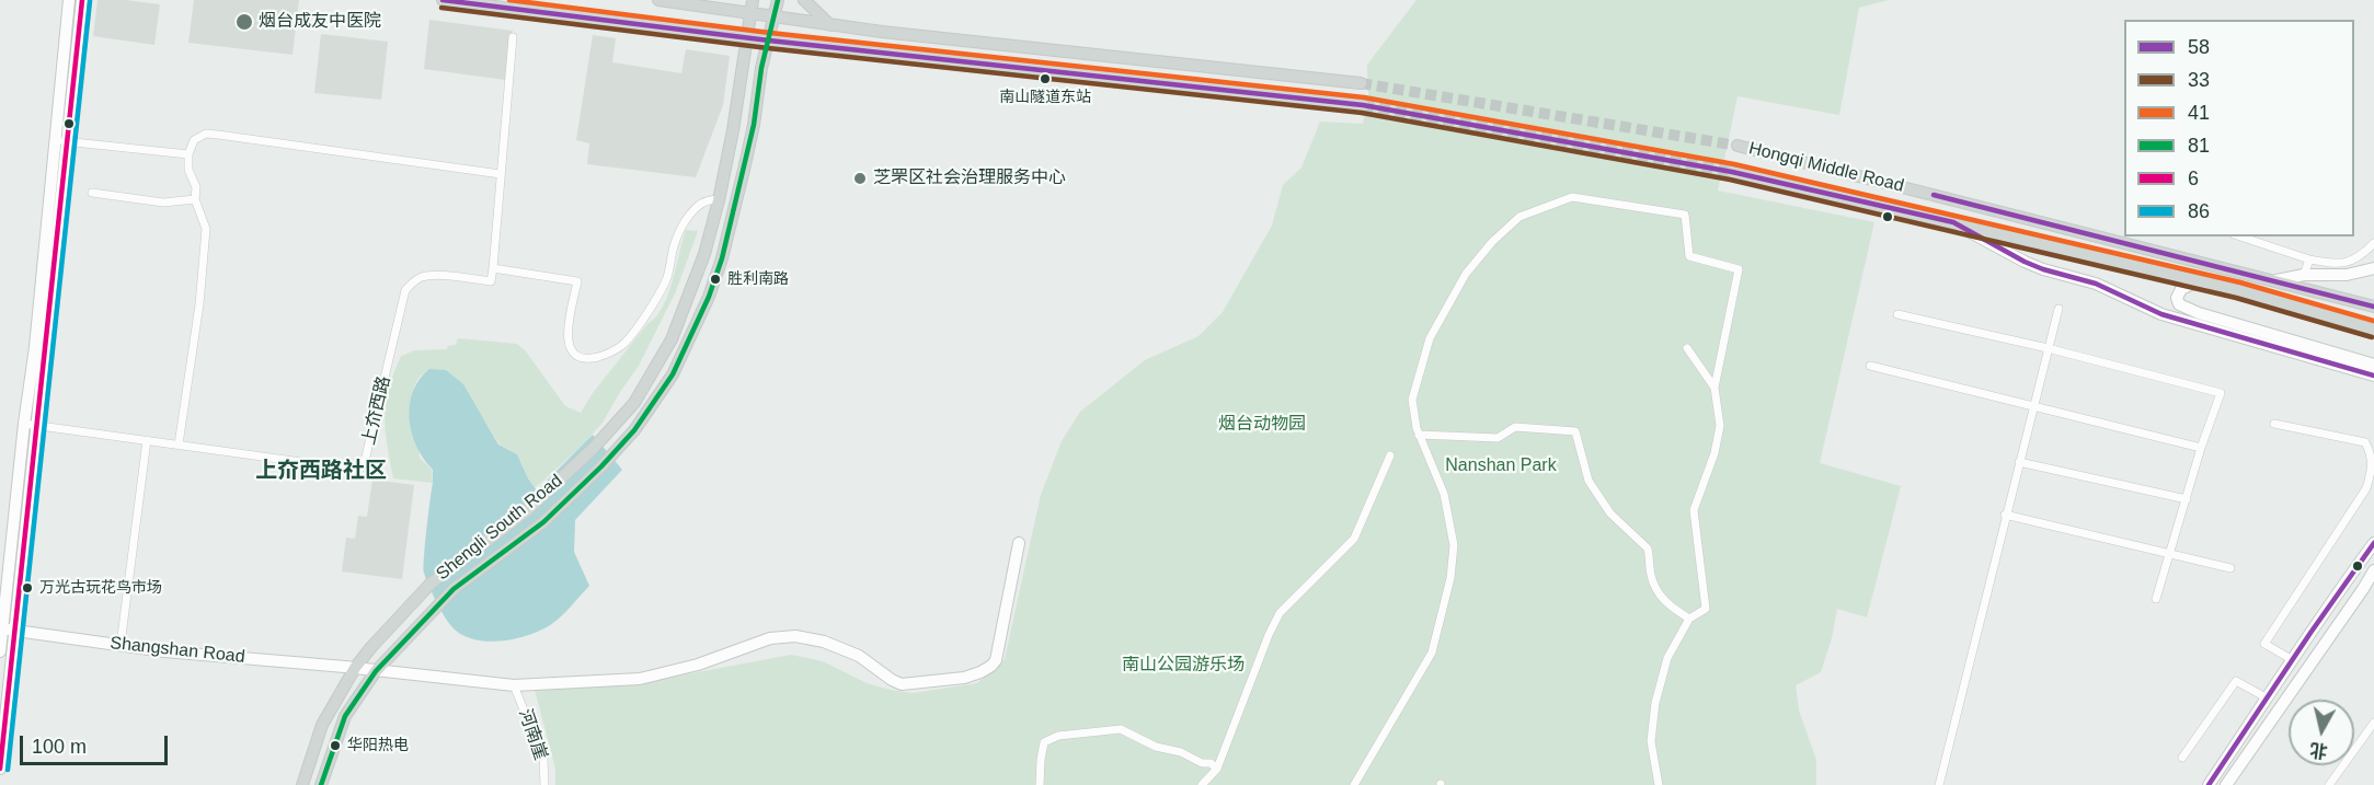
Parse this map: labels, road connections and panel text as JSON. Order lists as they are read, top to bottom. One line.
{"streets":{"main road":["Hongqi Middle Road","Shengli South Road"],"street":["上夼西路","Shangshan Road","河南崖"]},"crossings":[["Shengli South Road","Shangshan Road"],["Shangshan Road","河南崖"]],"districts":["上夼西路社区"],"parks":["烟台动物园","Nanshan Park","南山公园游乐场"],"places":["烟台成友中医院","南山隧道东站","芝罘区社会治理服务中心","胜利南路","万光古玩花鸟市场","华阳热电"],"lines":["transit line 58","transit line 41","transit line 81","transit line 6","transit line 86","transit line 33"],"legend":["58","33","41","81","6","86"],"scale_bar":"100 m","north":"bottom"}
